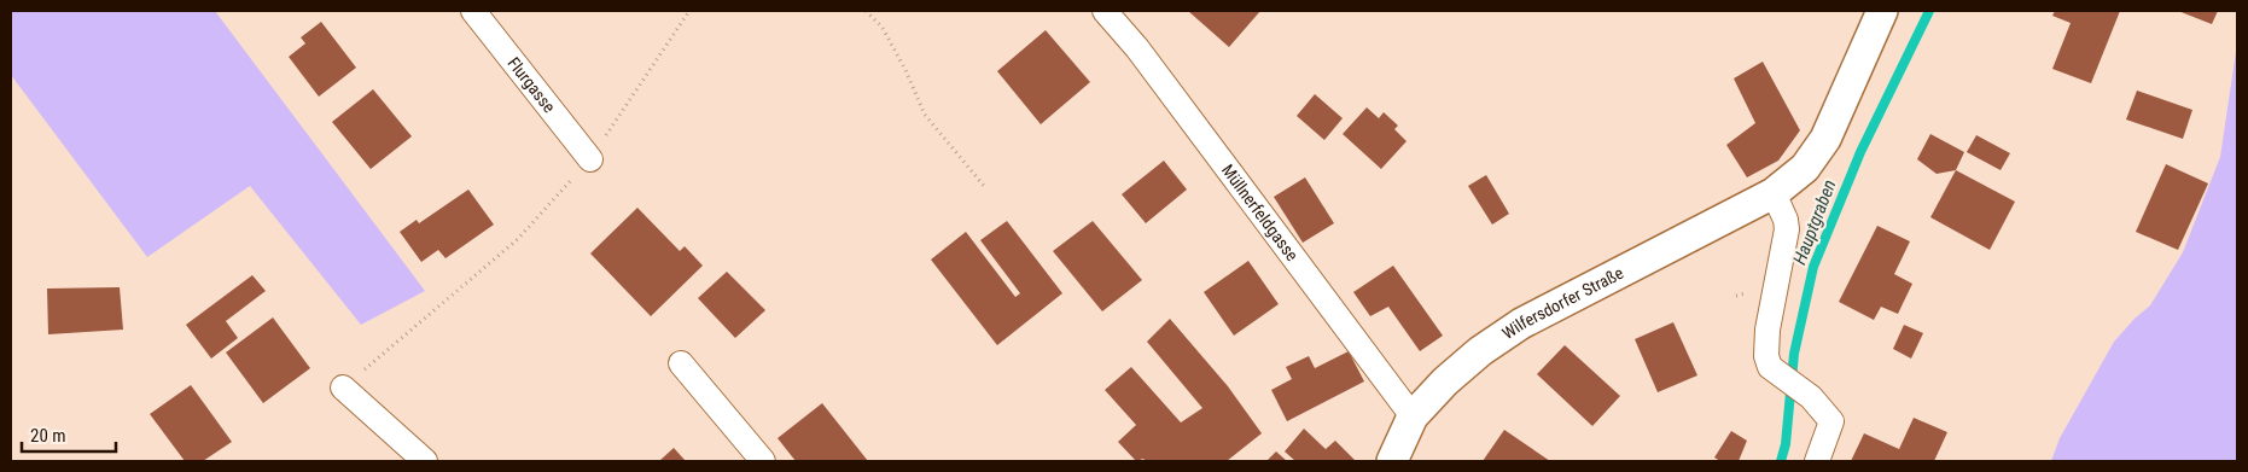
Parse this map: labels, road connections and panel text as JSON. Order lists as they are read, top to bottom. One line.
{"streets":{"street":["Flurgasse","Müllnerfeldgasse","Wilfersdorfer Straße"]},"crossings":[["Müllnerfeldgasse","Wilfersdorfer Straße"]],"water":["Hauptgraben"],"scale_bar":"20 m"}
